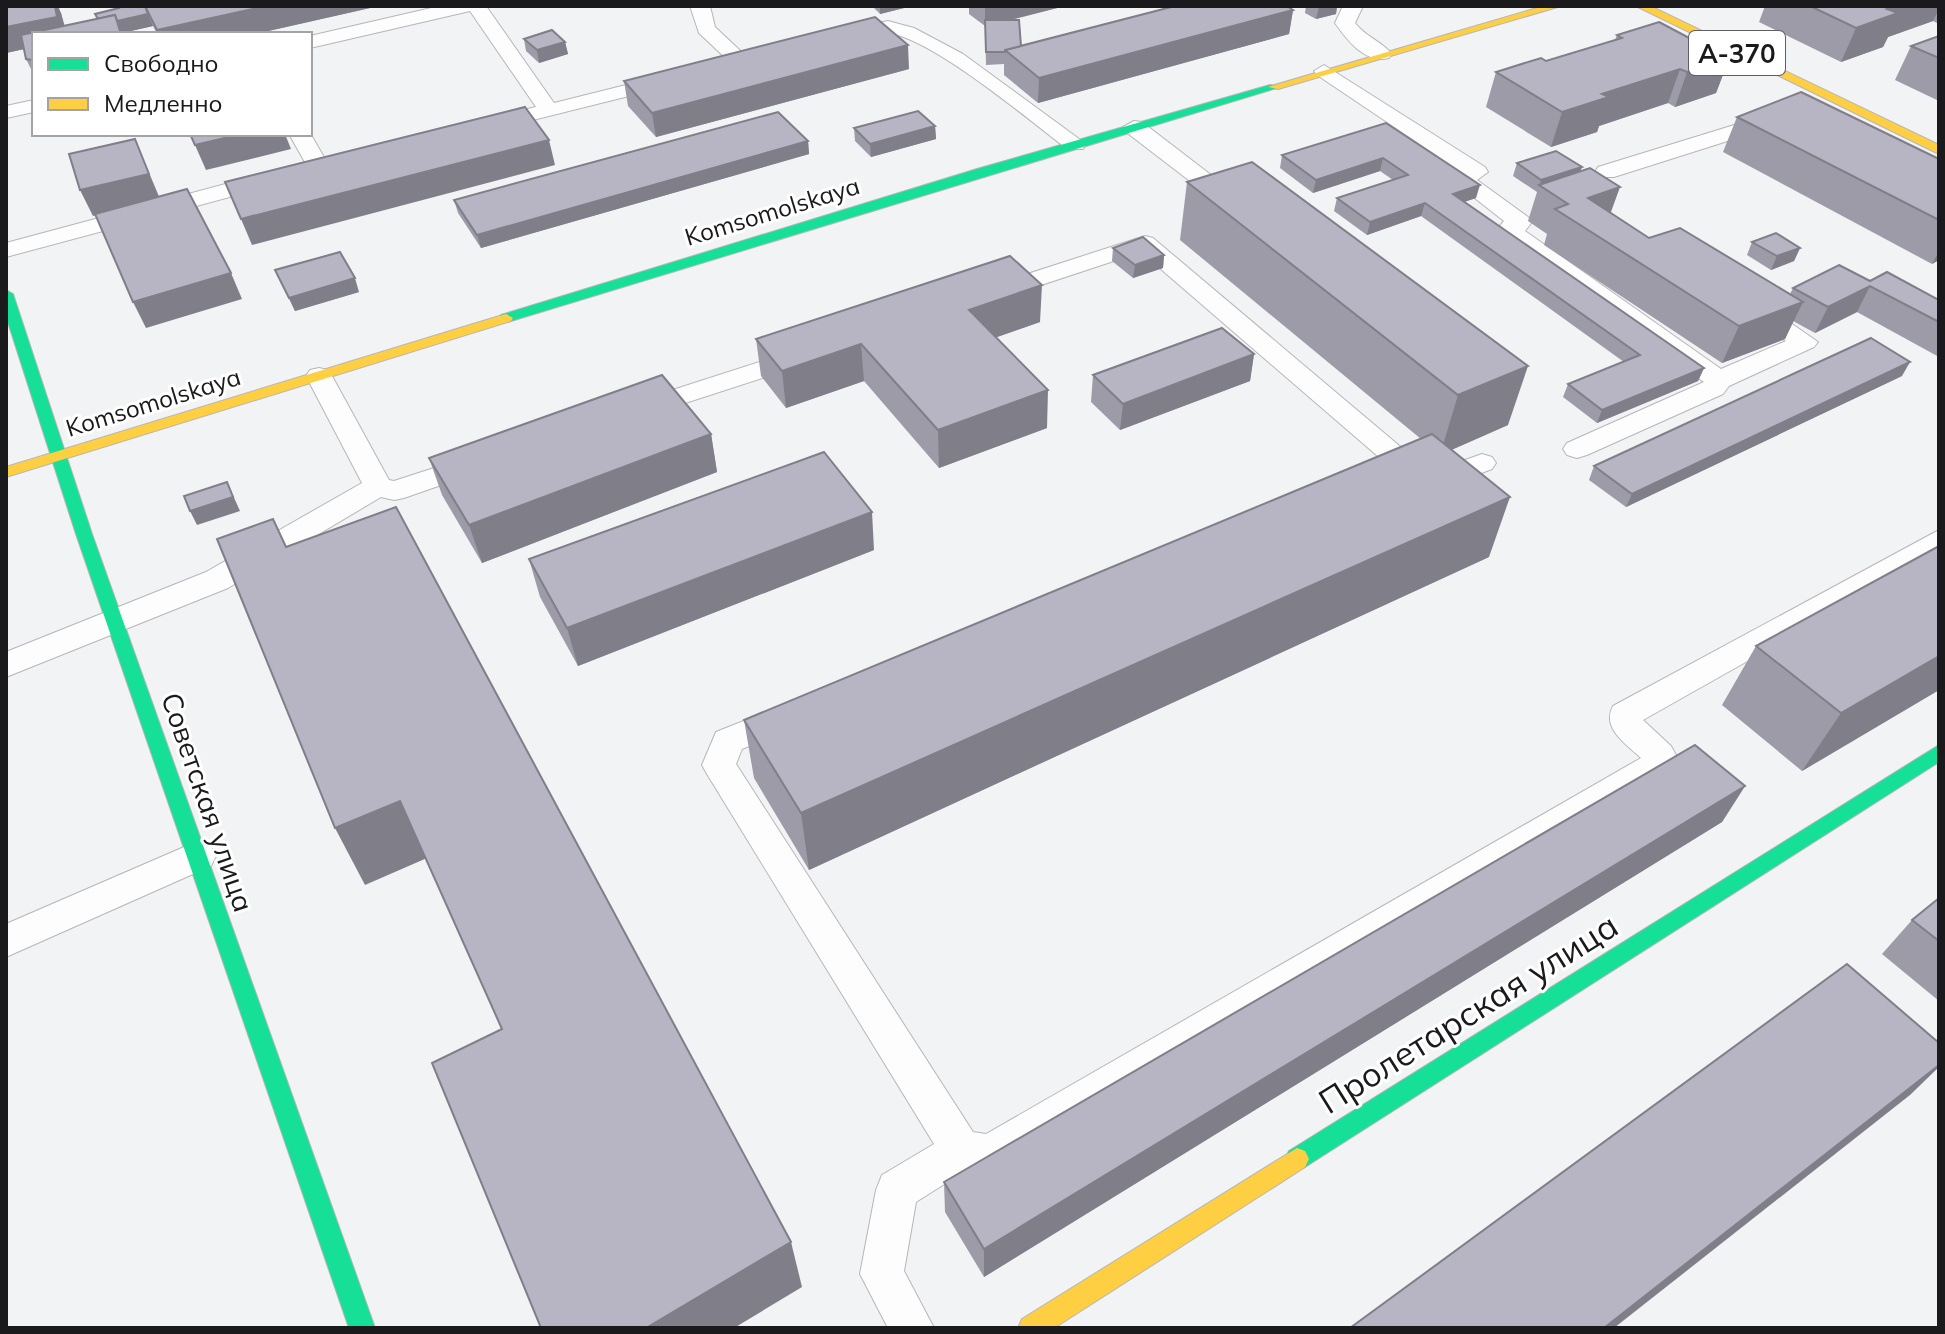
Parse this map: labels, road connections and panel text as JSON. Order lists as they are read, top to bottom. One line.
{"streets":{"main road":["А-370","Komsomolskaya","Советская улица","Пролетарская улица"]},"crossings":[["Komsomolskaya","Советская улица"]],"legend":["Свободно","Медленно"]}
